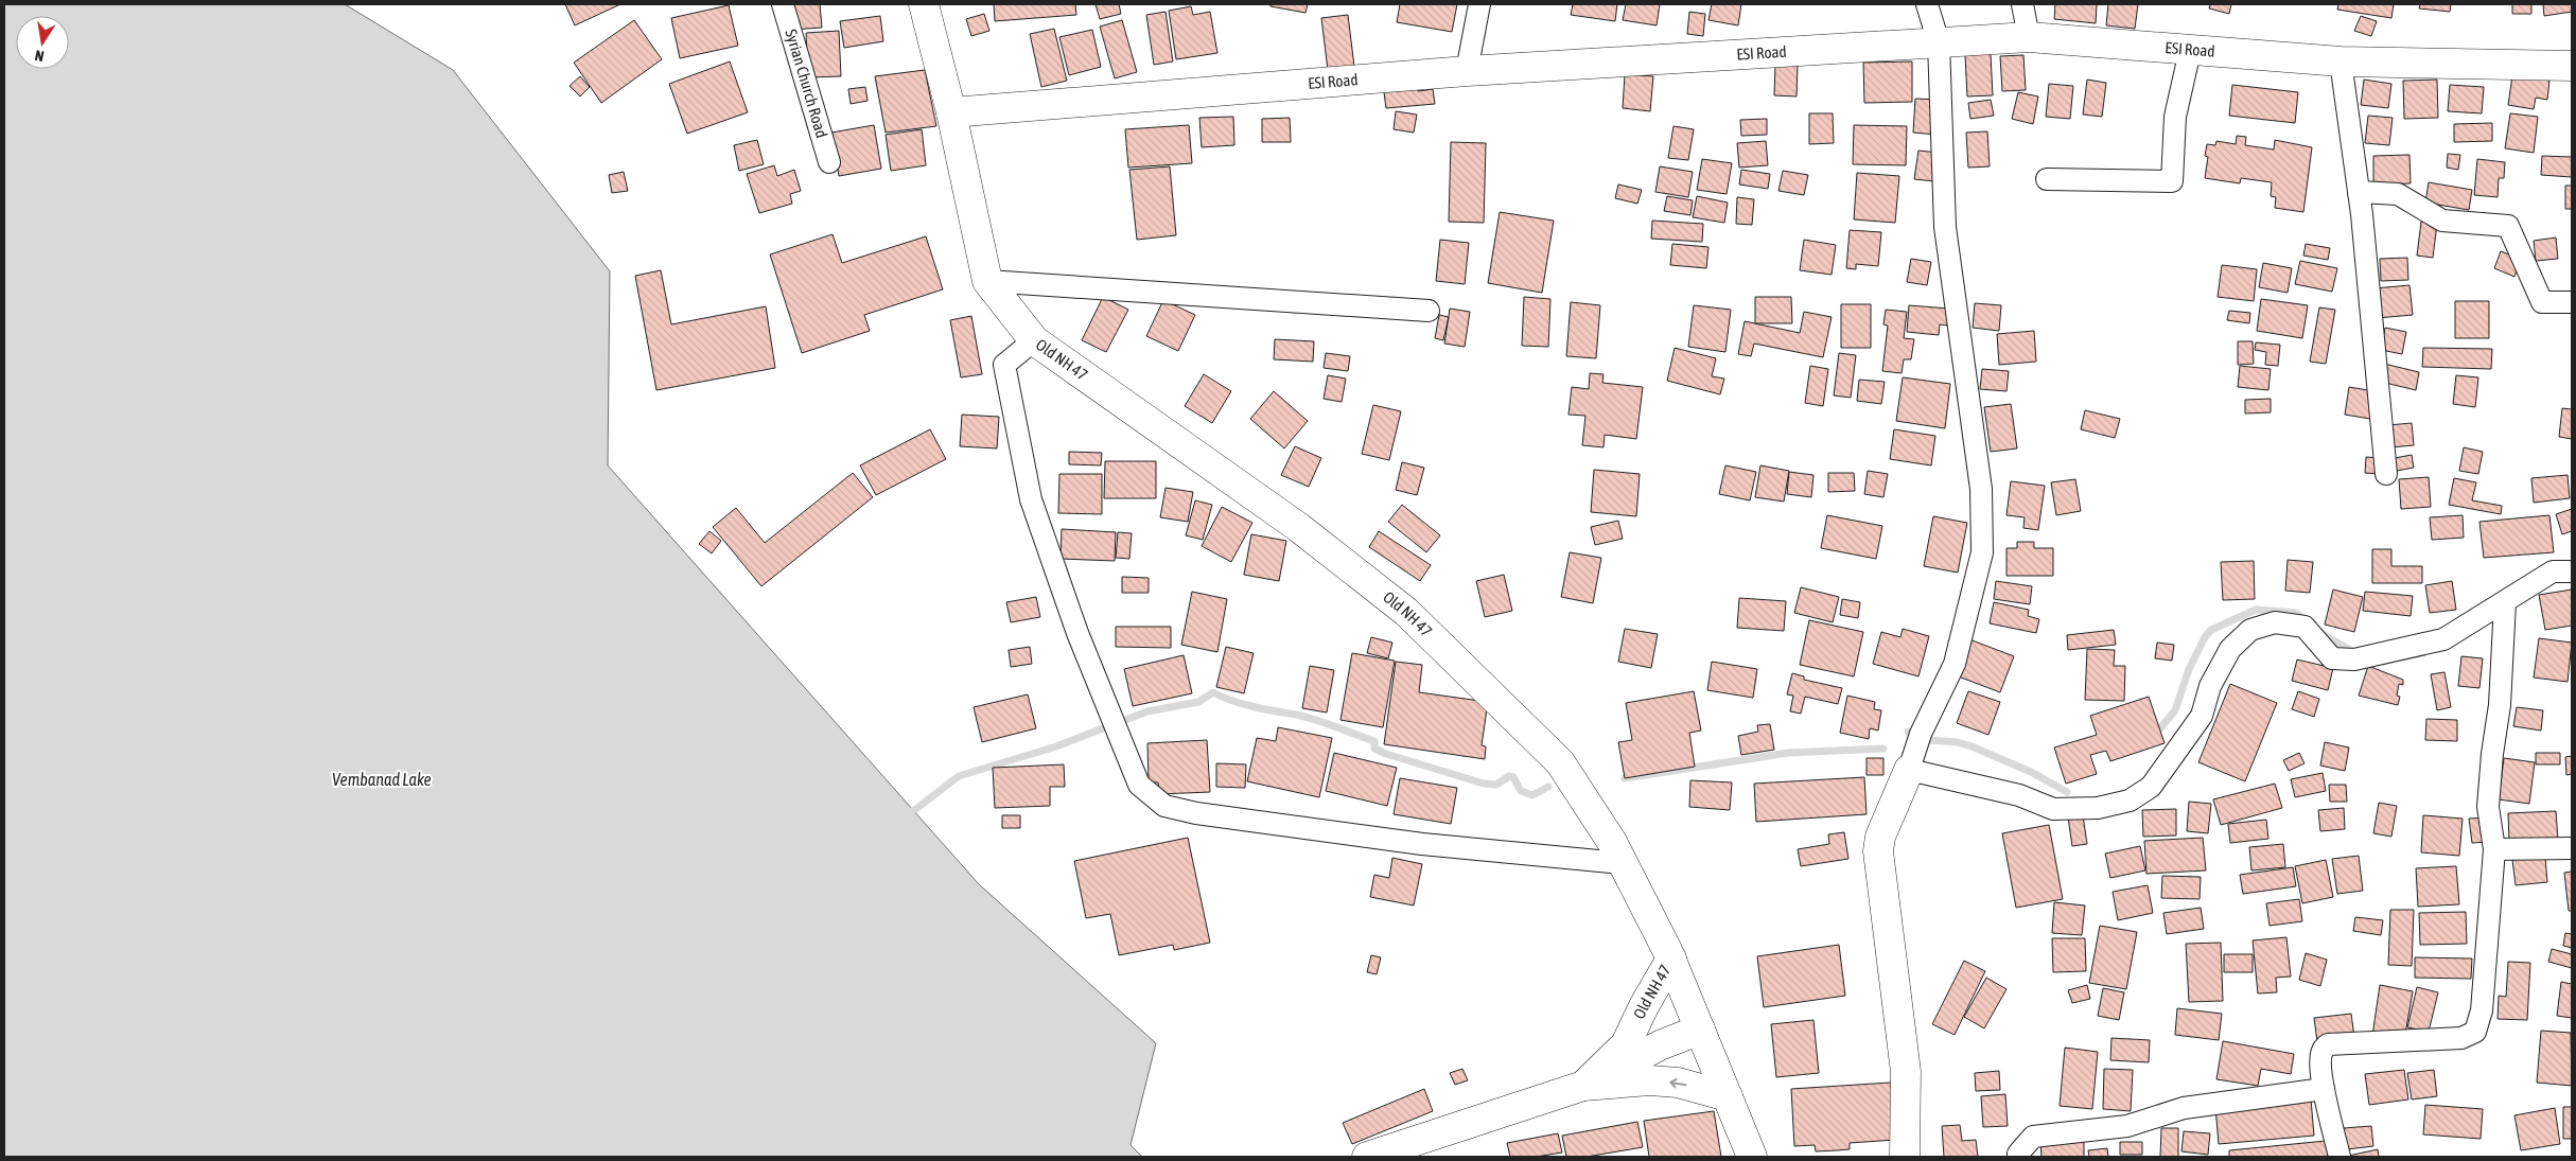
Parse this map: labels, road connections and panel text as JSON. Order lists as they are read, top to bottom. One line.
{"streets":{"main road":["ESI Road","Old NH 47"],"street":["Syrian Church Road"]},"crossings":[["ESI Road","Old NH 47"]],"water":["Vembanad Lake"],"north":"bottom"}
